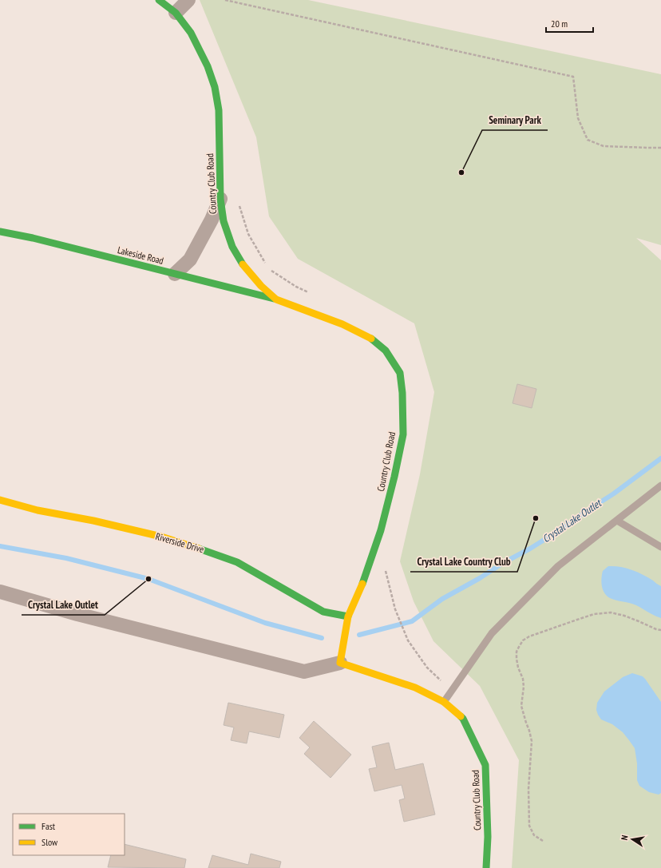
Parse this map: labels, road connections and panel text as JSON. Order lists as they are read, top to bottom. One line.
{"streets":{"street":["Country Club Road","Lakeside Road","Riverside Drive"]},"crossings":[["Country Club Road","Lakeside Road"],["Country Club Road","Riverside Drive"]],"water":["Crystal Lake Outlet"],"places":["Seminary Park","Crystal Lake Country Club","Crystal Lake Outlet"],"legend":["Fast","Slow"],"scale_bar":"20 m","north":"left"}
